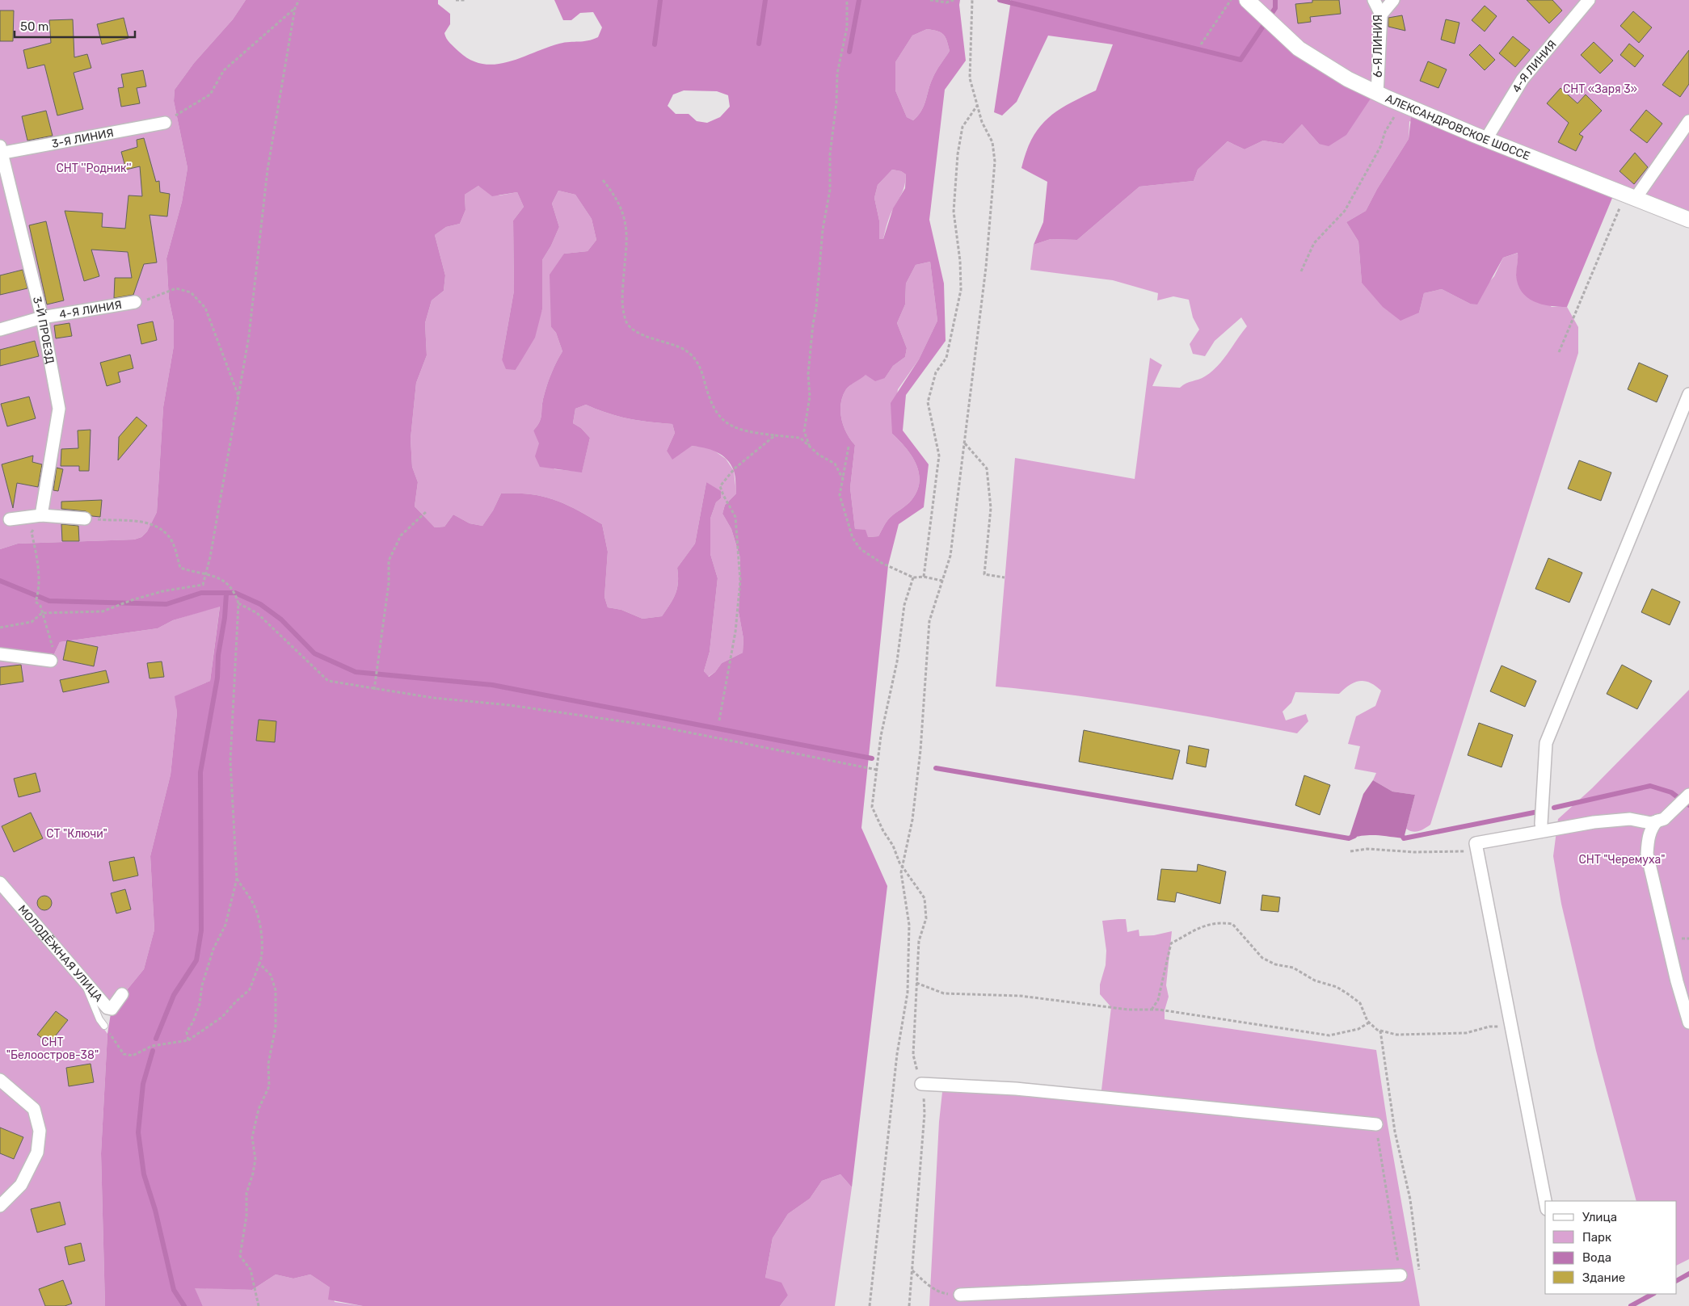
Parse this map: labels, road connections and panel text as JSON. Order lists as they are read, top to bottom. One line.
{"streets":{"street":["6-Я ЛИНИЯ","4-Я ЛИНИЯ","АЛЕКСАНДРОВСКОЕ ШОССЕ","3-Я ЛИНИЯ","3-Й ПРОЕЗД","МОЛОДЁЖНАЯ УЛИЦА"]},"crossings":[["6-Я ЛИНИЯ","АЛЕКСАНДРОВСКОЕ ШОССЕ"],["4-Я ЛИНИЯ","АЛЕКСАНДРОВСКОЕ ШОССЕ"],["4-Я ЛИНИЯ","3-Й ПРОЕЗД"],["3-Я ЛИНИЯ","3-Й ПРОЕЗД"]],"parks":["СНТ «Заря 3»","СНТ ''Родник''","СТ \"Ключи\"","СНТ \"Черемуха\"","СНТ \"Белоостров-38\""],"legend":["Улица","Парк","Вода","Здание"],"scale_bar":"50 m"}
